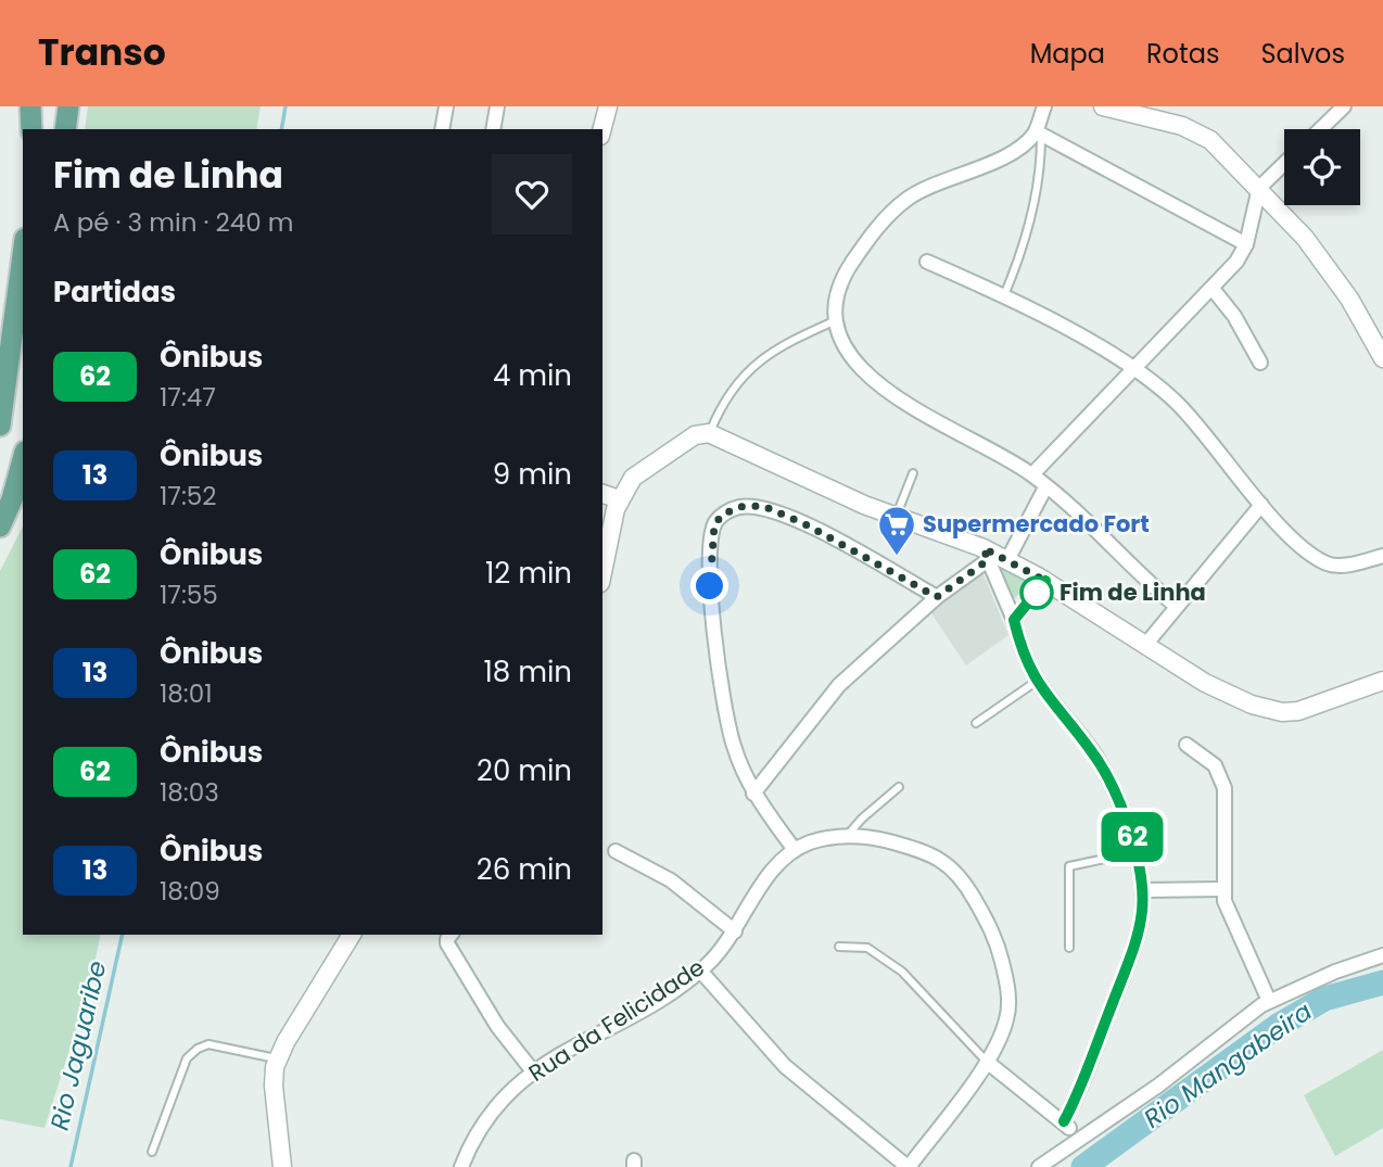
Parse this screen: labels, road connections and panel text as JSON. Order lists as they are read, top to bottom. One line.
{"streets":{"street":["Rua da Felicidade"]},"water":["Rio Jaguaribe","Rio Mangabeira"],"places":{"supermarket":["Supermercado Fort"],"other":["Fim de Linha"]},"lines":["bus line 62"],"page":{"header":"Transo","nav":["Mapa","Rotas","Salvos"],"on_map":"62","heading":[["Fim de Linha","A pé · 3 min · 240 m"],"Partidas"],"list":[{"mark":"62","name":"Ônibus","note":"17:47","value":"4 min"},{"mark":"13","name":"Ônibus","note":"17:52","value":"9 min"},{"mark":"62","name":"Ônibus","note":"17:55","value":"12 min"},{"mark":"13","name":"Ônibus","note":"18:01","value":"18 min"},{"mark":"62","name":"Ônibus","note":"18:03","value":"20 min"},{"mark":"13","name":"Ônibus","note":"18:09","value":"26 min"}]}}
